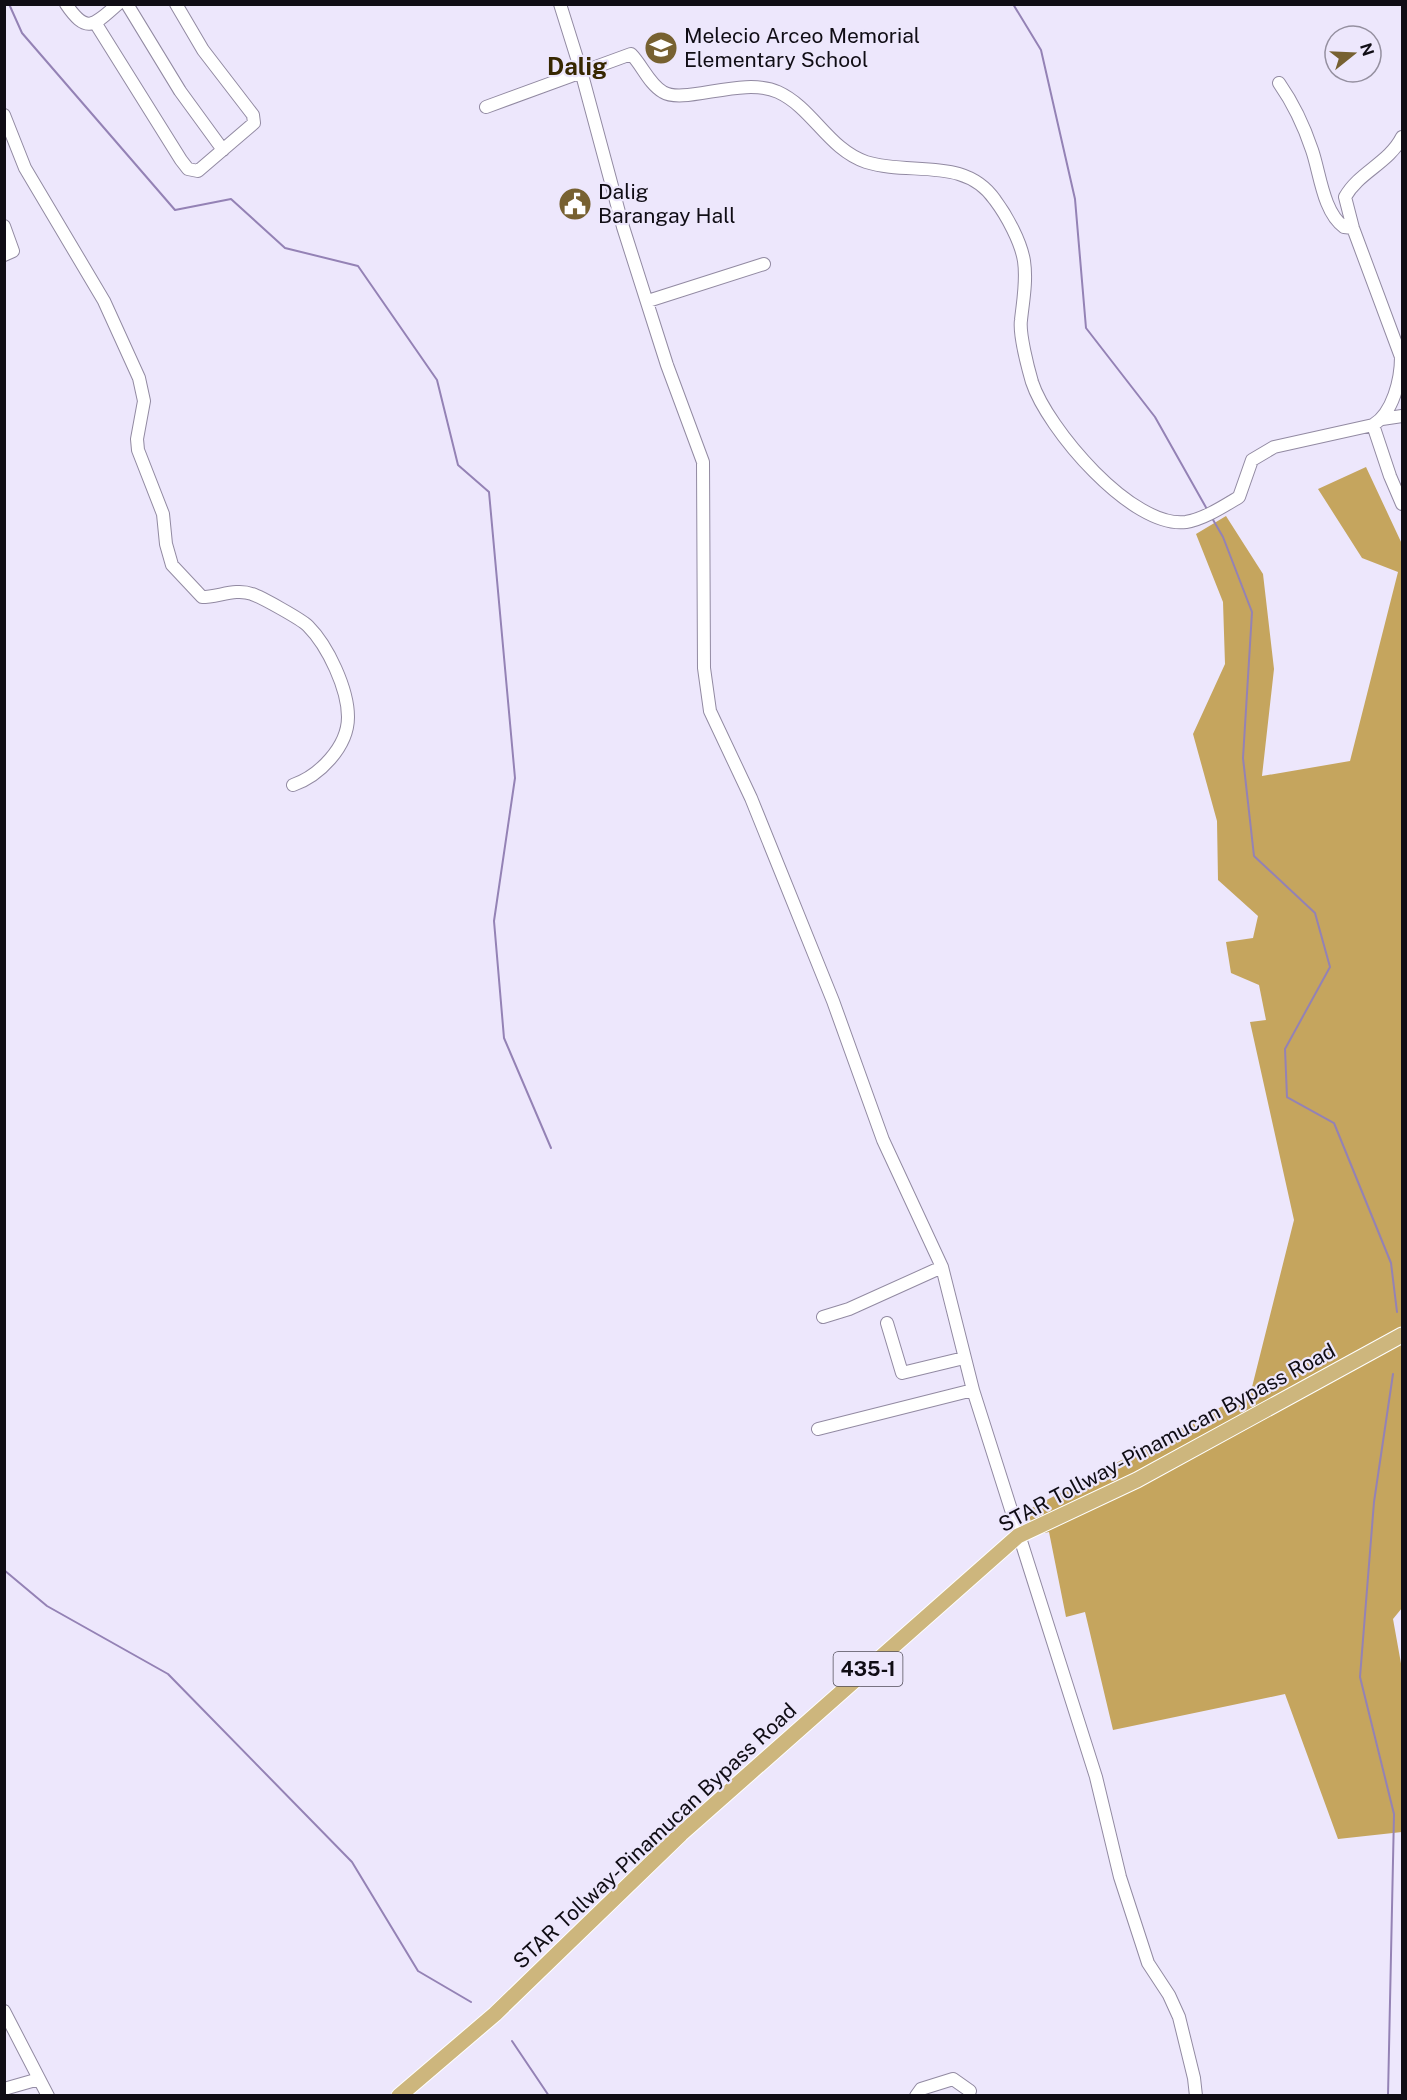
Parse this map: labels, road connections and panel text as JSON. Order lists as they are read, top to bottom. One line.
{"streets":{"main road":["STAR Tollway-Pinamucan Bypass Road","435-1"]},"districts":["Dalig"],"places":{"school or university":["Melecio Arceo Memorial Elementary School"],"public building":["Dalig Barangay Hall"]},"north":"right"}
